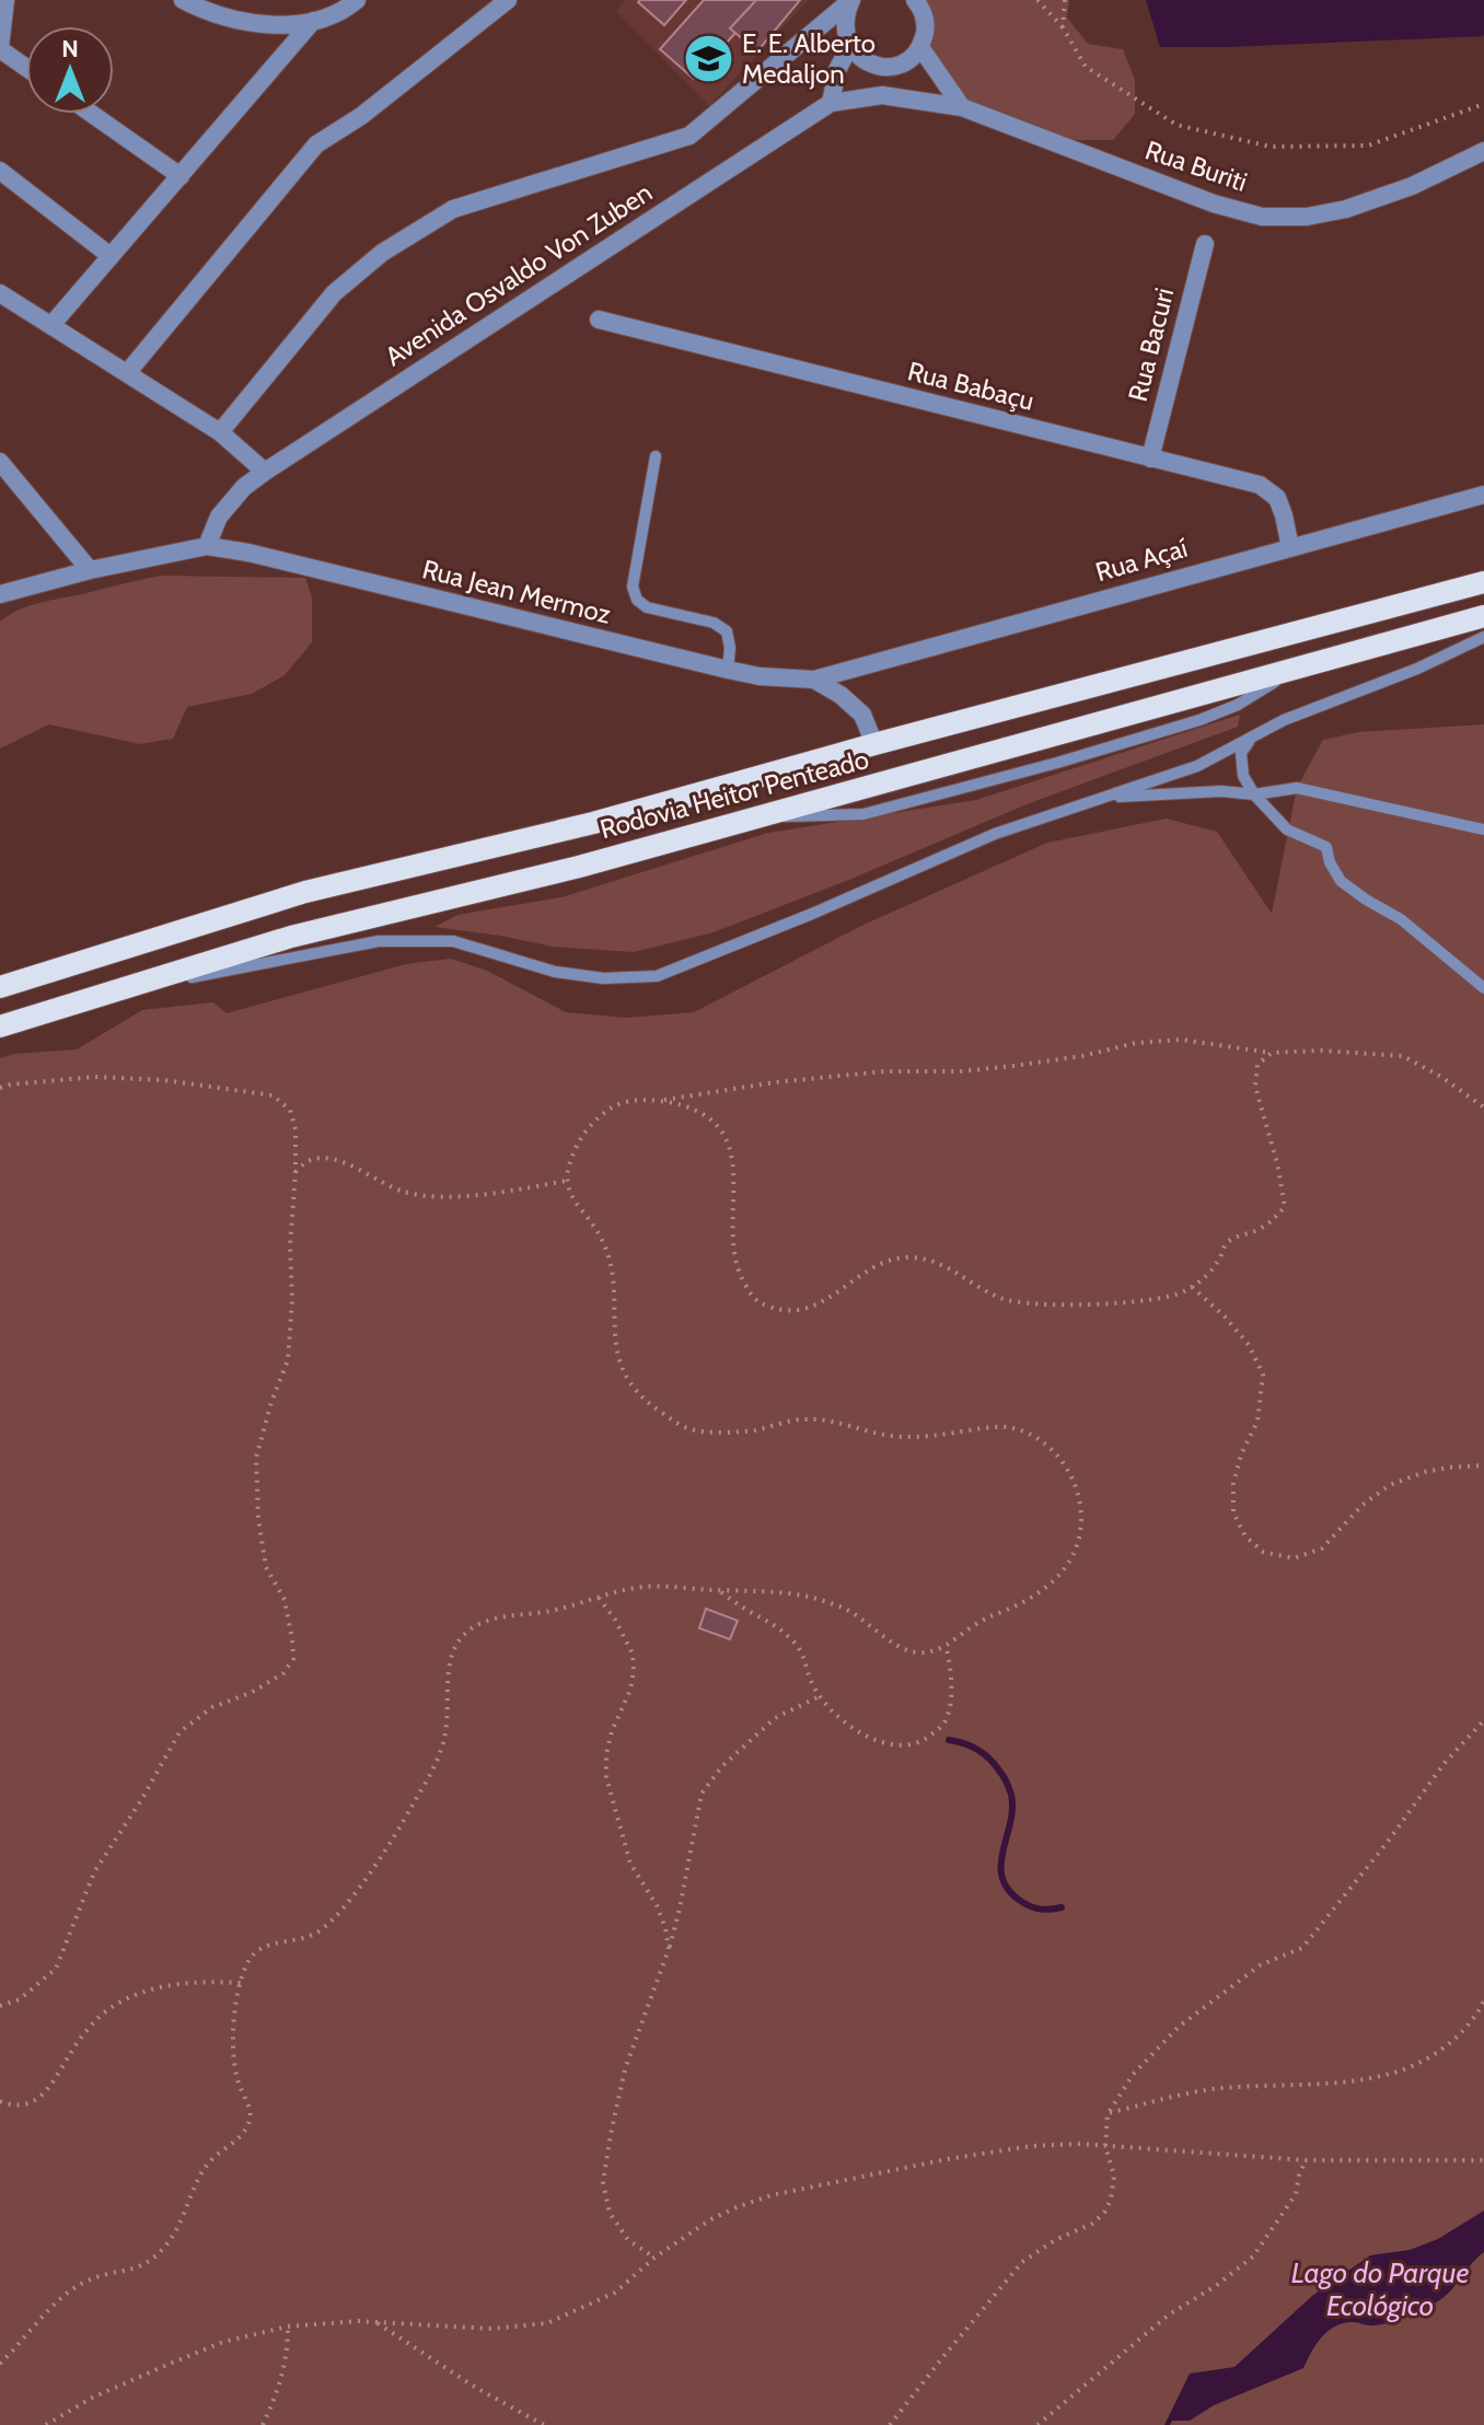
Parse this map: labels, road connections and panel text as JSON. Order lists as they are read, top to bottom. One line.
{"streets":{"main road":["Rodovia Heitor Penteado"],"street":["Rua Buriti","Avenida Osvaldo Von Zuben","Rua Bacuri","Rua Babaçu","Rua Açaí","Rua Jean Mermoz"]},"crossings":[["Rua Buriti","Avenida Osvaldo Von Zuben"],["Avenida Osvaldo Von Zuben","Rua Jean Mermoz"],["Rua Bacuri","Rua Babaçu"],["Rua Babaçu","Rua Açaí"],["Rua Açaí","Rua Jean Mermoz"]],"water":["Lago do Parque Ecológico"],"places":{"school or university":["E. E. Alberto Medaljon"]},"north":"top"}
